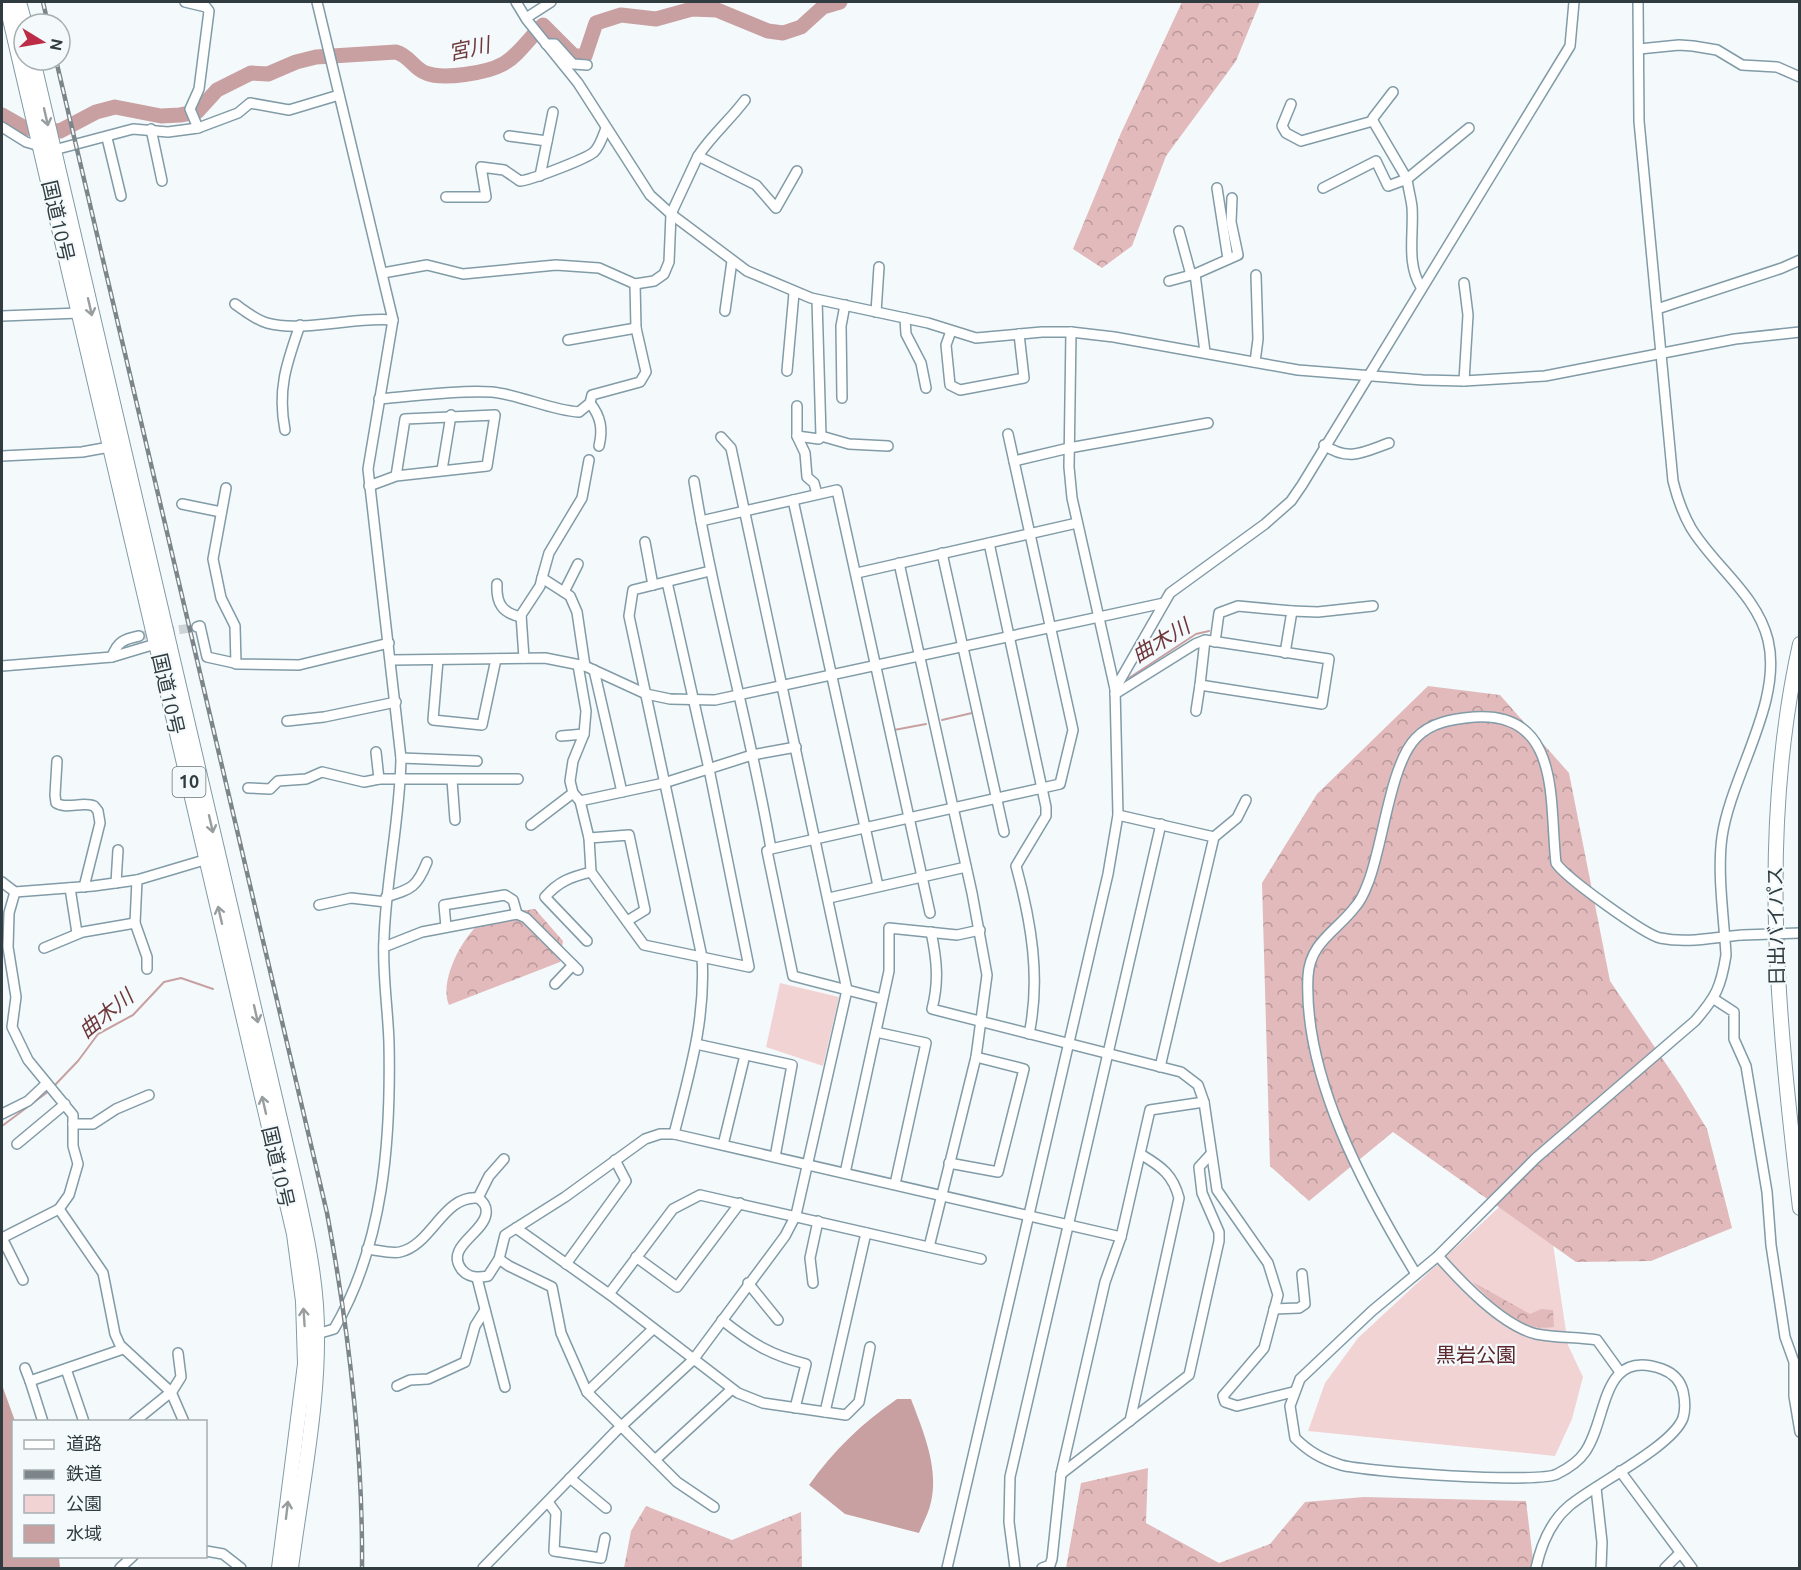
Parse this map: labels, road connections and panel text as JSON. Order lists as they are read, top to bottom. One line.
{"streets":{"highway":["国道10号","10","日出バイパス"]},"water":["宮川","曲木川"],"parks":["黒岩公園"],"legend":["道路","鉄道","公園","水域"],"north":"right"}
